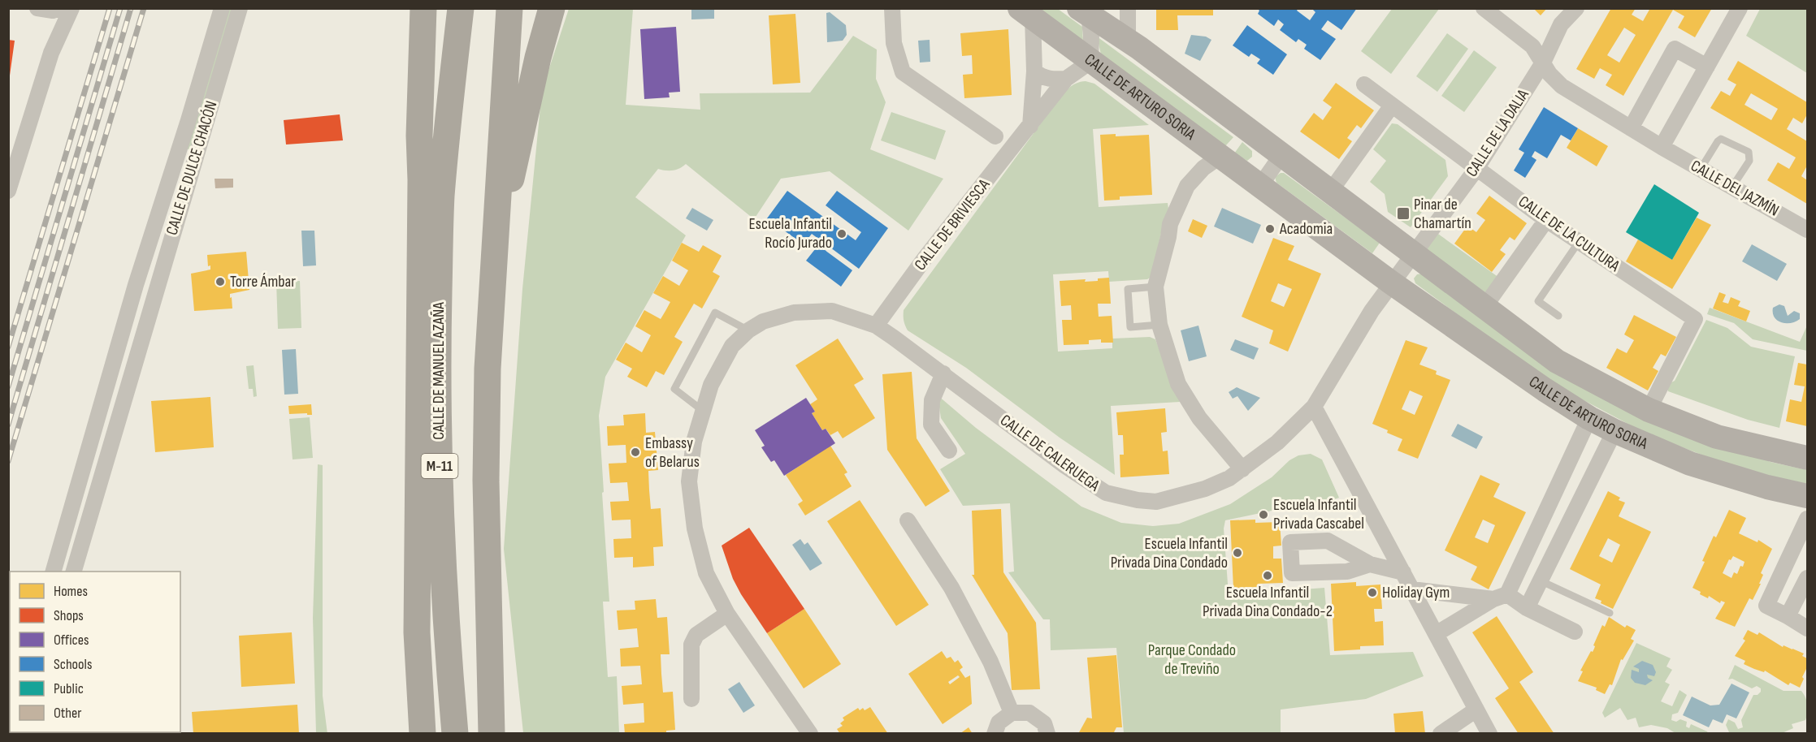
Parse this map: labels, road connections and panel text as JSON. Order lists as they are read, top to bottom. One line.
{"streets":{"highway":["CALLE DE MANUEL AZAÑA","M-11"],"main road":["CALLE DE ARTURO SORIA"],"street":["CALLE DE LA DALIA","CALLE DE DULCE CHACÓN","CALLE DEL JAZMÍN","CALLE DE BRIVIESCA","CALLE DE LA CULTURA","CALLE DE CALERUEGA"]},"crossings":[["CALLE DE ARTURO SORIA","CALLE DE LA DALIA"],["CALLE DE ARTURO SORIA","CALLE DE BRIVIESCA"],["CALLE DE ARTURO SORIA","CALLE DE LA CULTURA"],["CALLE DE ARTURO SORIA","CALLE DE CALERUEGA"],["CALLE DE LA DALIA","CALLE DEL JAZMÍN"],["CALLE DE LA DALIA","CALLE DE LA CULTURA"],["CALLE DE BRIVIESCA","CALLE DE CALERUEGA"]],"parks":["Parque Condado de Treviño"],"places":{"transit":["Pinar de Chamartín"],"other":["Acadomia","Escuela Infantil Rocío Jurado","Torre Ámbar","Embassy of Belarus","Escuela Infantil Privada Cascabel","Escuela Infantil Privada Dina Condado","Escuela Infantil Privada Dina Condado-2","Holiday Gym"]},"legend":["Homes","Shops","Offices","Schools","Public","Other"]}
